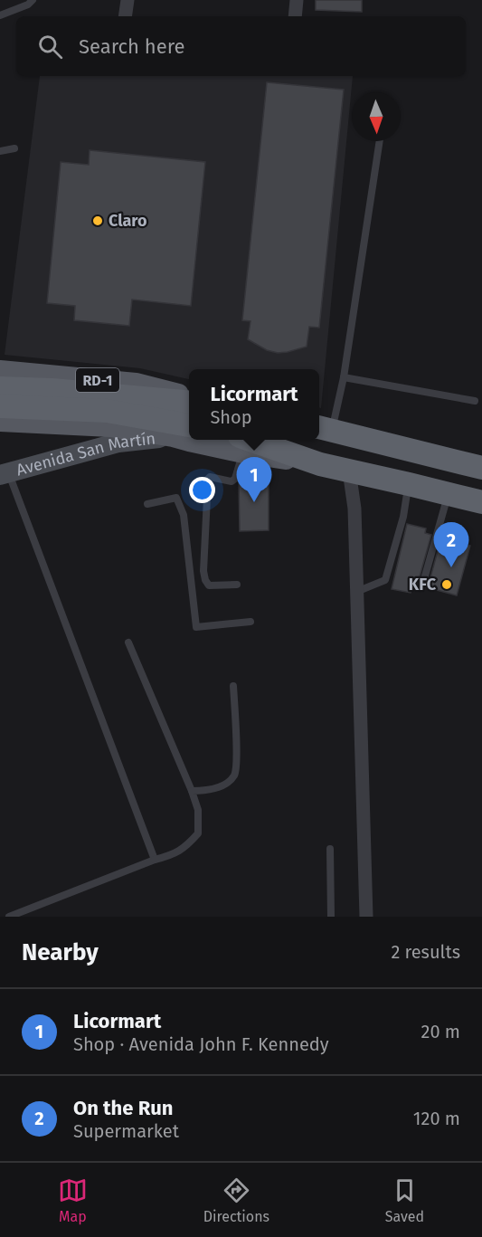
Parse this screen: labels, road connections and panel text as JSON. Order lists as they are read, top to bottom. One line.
{"streets":{"highway":["RD-1"],"main road":["Avenida San Martín"]},"crossings":[["RD-1","Avenida San Martín"]],"places":["Claro","KFC"],"north":"bottom","page":{"search":"Search here","popup":["Licormart","Shop"],"pins":["1","2"],"heading":["Nearby","2 results"],"list":[{"mark":"1","name":"Licormart","note":"Shop · Avenida John F. Kennedy","value":"20 m"},{"mark":"2","name":"On the Run","note":"Supermarket","value":"120 m"}],"nav":["Map","Directions","Saved"]}}
